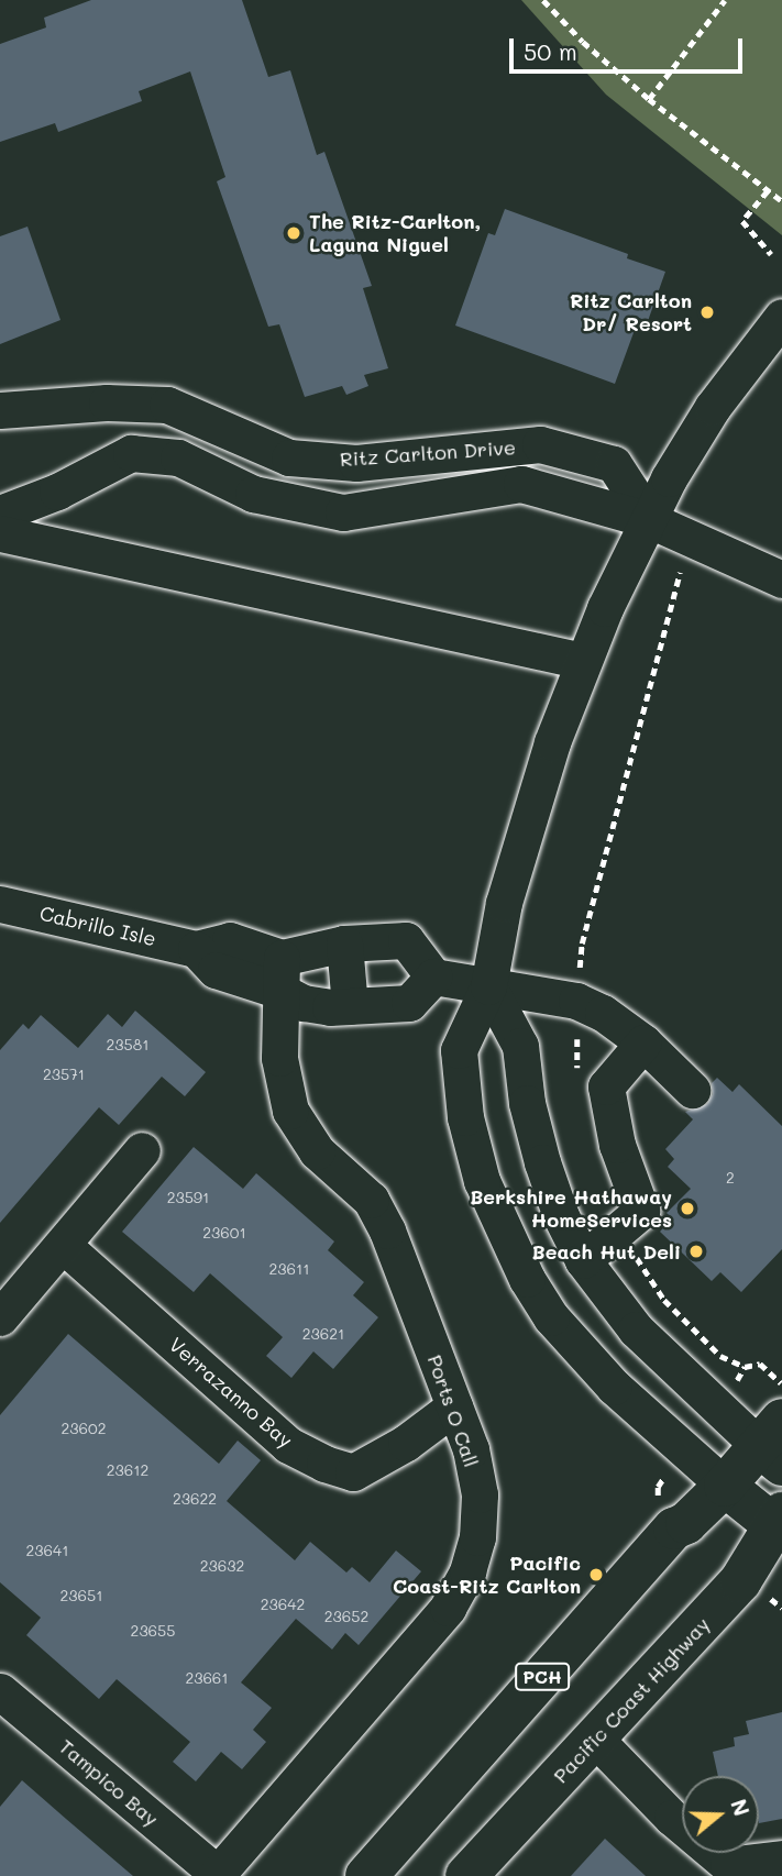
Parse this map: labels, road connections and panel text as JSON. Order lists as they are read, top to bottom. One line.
{"streets":{"main road":["PCH","Pacific Coast Highway"],"street":["Ritz Carlton Drive","Cabrillo Isle","Verrazanno Bay","Ports O Call","Tampico Bay"]},"crossings":[["Cabrillo Isle","Ports O Call"],["Verrazanno Bay","Ports O Call"],["Ports O Call","Tampico Bay"]],"places":["The Ritz-Carlton, Laguna Niguel","Ritz Carlton Dr/ Resort","Berkshire Hathaway HomeServices","Beach Hut Deli","Pacific Coast-Ritz Carlton"],"house_numbers":["23581","23571","2","23591","23601","23611","23621","23602","23612","23622","23641","23632","23651","23642","23652","23655","23661"],"scale_bar":"50 m","north":"right"}
